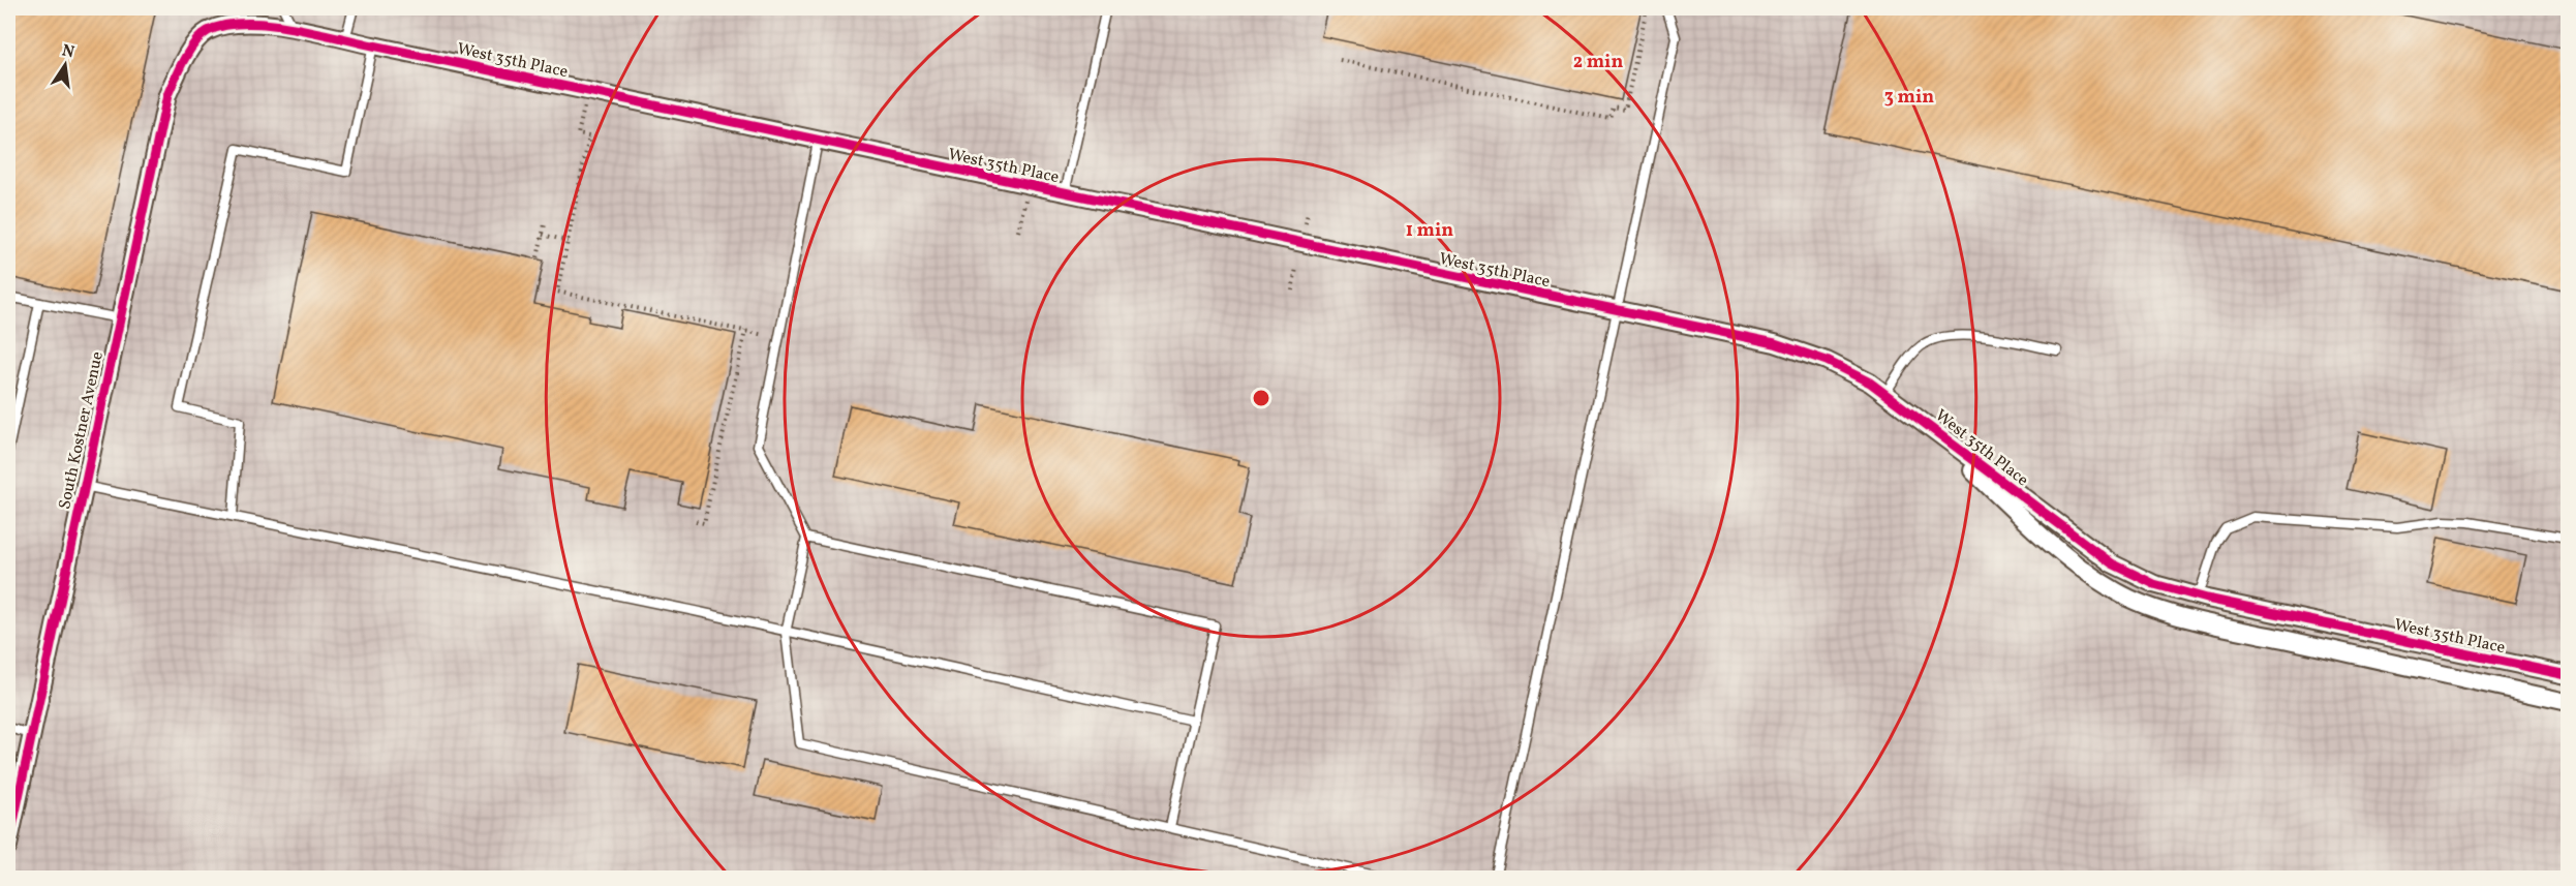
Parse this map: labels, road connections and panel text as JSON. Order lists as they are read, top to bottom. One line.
{"streets":{"street":["West 35th Place","South Kostner Avenue"]},"crossings":[["West 35th Place","South Kostner Avenue"]],"north":"top","rings":["2 min","3 min","1 min"]}
